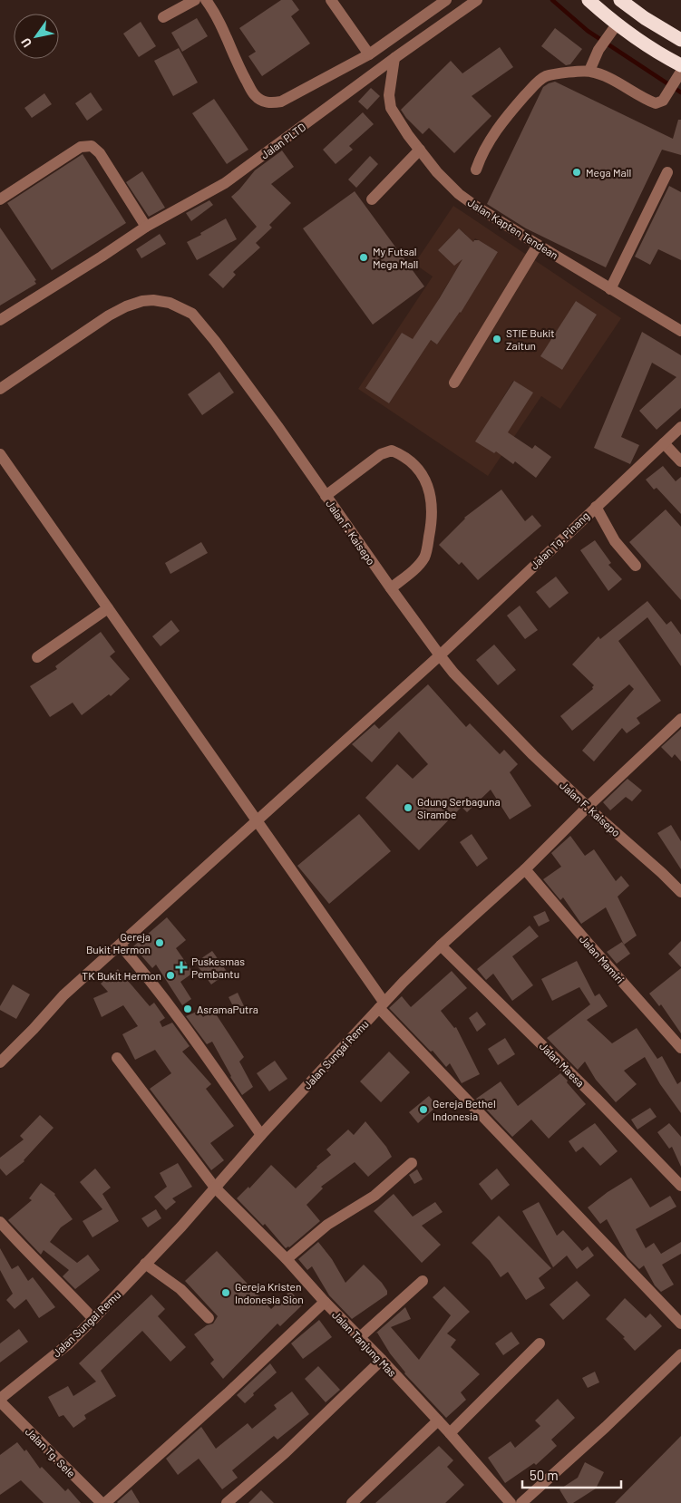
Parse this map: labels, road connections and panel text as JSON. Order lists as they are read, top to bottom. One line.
{"streets":{"street":["Jalan PLTD","Jalan Kapten Tendean","Jalan F. Kaisepo","Jalan Tg. Pinang","Jalan Mamiri","Jalan Sungai Remu","Jalan Maesa","Jalan Tanjung Mas","Jalan Tg. Sele"]},"crossings":[["Jalan PLTD","Jalan Kapten Tendean"],["Jalan F. Kaisepo","Jalan Tg. Pinang"],["Jalan F. Kaisepo","Jalan Sungai Remu"],["Jalan Mamiri","Jalan Sungai Remu"],["Jalan Sungai Remu","Jalan Maesa"],["Jalan Sungai Remu","Jalan Tanjung Mas"],["Jalan Sungai Remu","Jalan Tg. Sele"]],"places":{"other":["Mega Mall","My Futsal Mega Mall","STIE Bukit Zaitun","Gdung Serbaguna Sirambe","Gereja Bukit Hermon","TK Bukit Hermon","AsramaPutra","Gereja Bethel Indonesia","Gereja Kristen Indonesia Sion"],"health":["Puskesmas Pembantu"]},"scale_bar":"50 m","north":"bottom left"}
